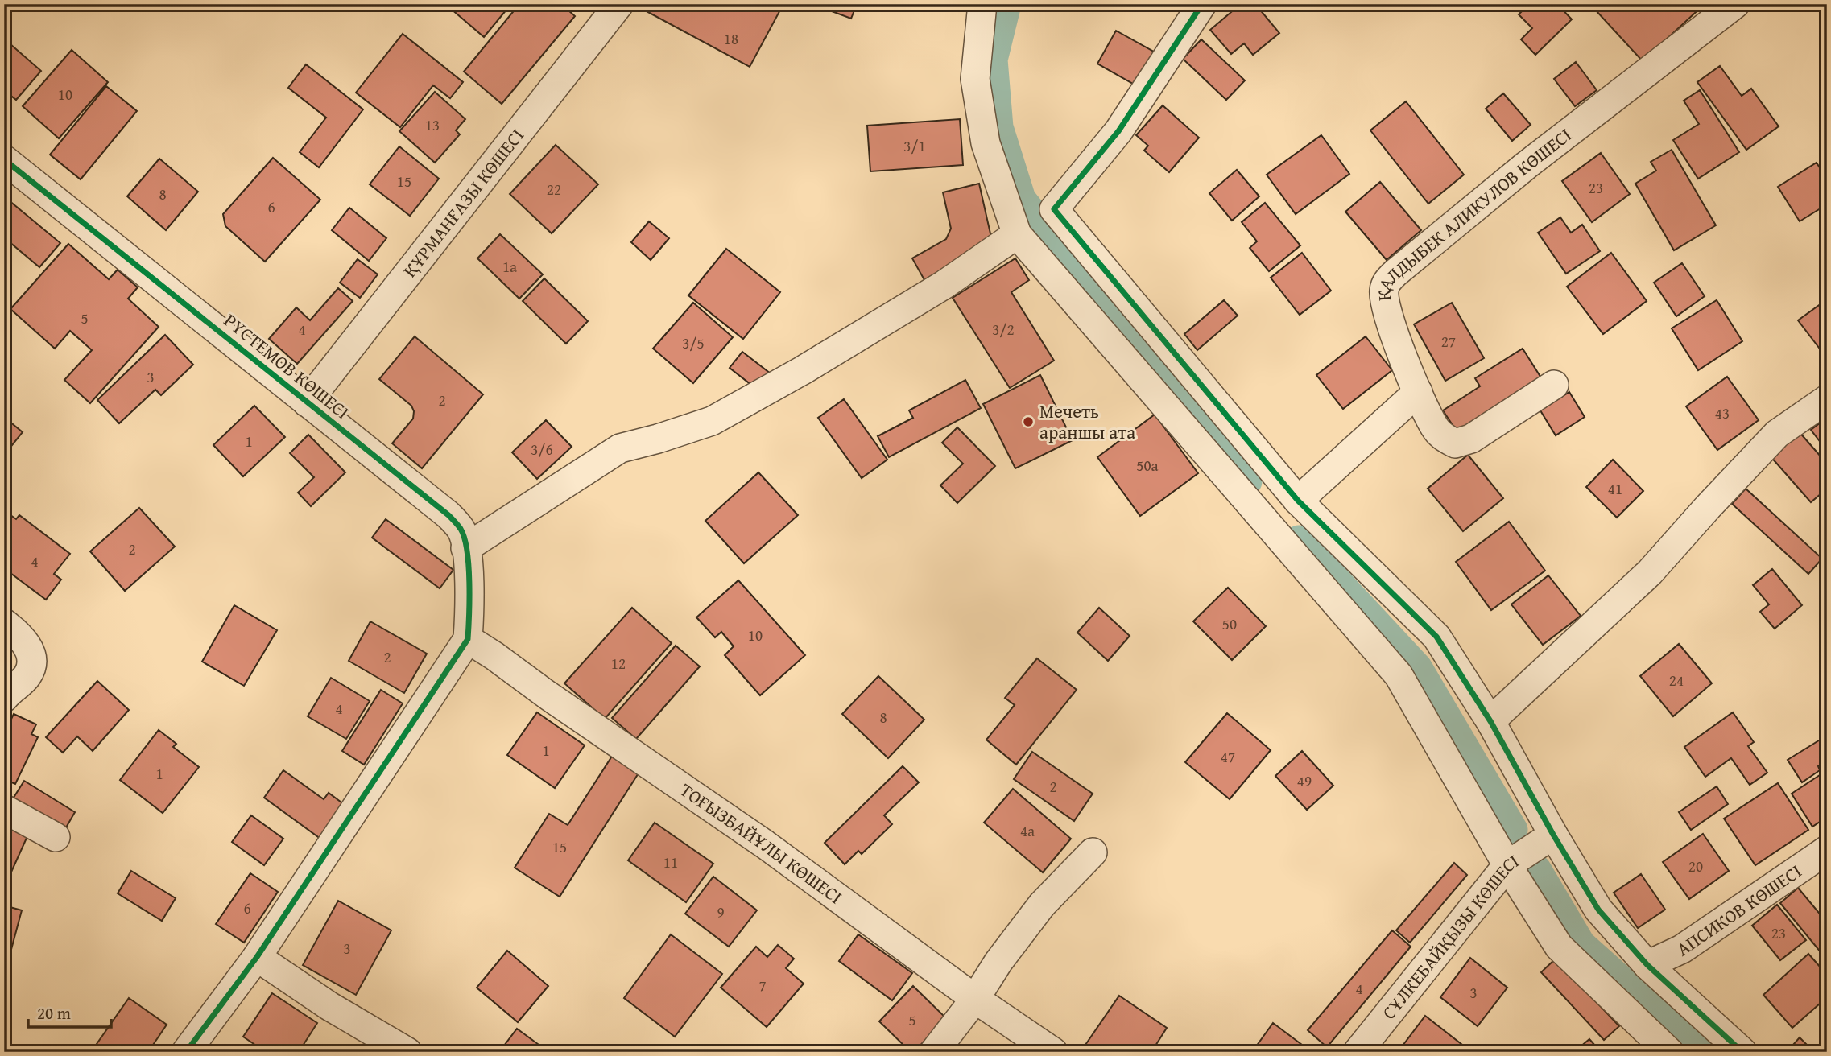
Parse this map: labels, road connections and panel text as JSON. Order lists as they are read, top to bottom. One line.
{"streets":{"street":["ҚҰРМАНҒАЗЫ КӨШЕСІ","ҚАЛДЫБЕК АЛИКУЛОВ КӨШЕСІ","РҮСТЕМОВ КӨШЕСІ","ТОҒЫЗБАЙҰЛЫ КӨШЕСІ","АПСИКОВ КӨШЕСІ","СҰЛКЕБАЙҚЫЗЫ КӨШЕСІ"]},"crossings":[["ҚҰРМАНҒАЗЫ КӨШЕСІ","РҮСТЕМОВ КӨШЕСІ"],["РҮСТЕМОВ КӨШЕСІ","ТОҒЫЗБАЙҰЛЫ КӨШЕСІ"]],"places":["Мечеть араншы ата"],"house_numbers":["18","10","13","3/1","15","23","22","8","6","1а","5","4","3/2","27","3/5","3","2","43","1","3/6","50а","41","2","4","50","10","2","12","24","4","8","1","47","1","49","2","4а","15","11","20","6","9","23","3","7","4","3","5"],"scale_bar":"20 m"}
